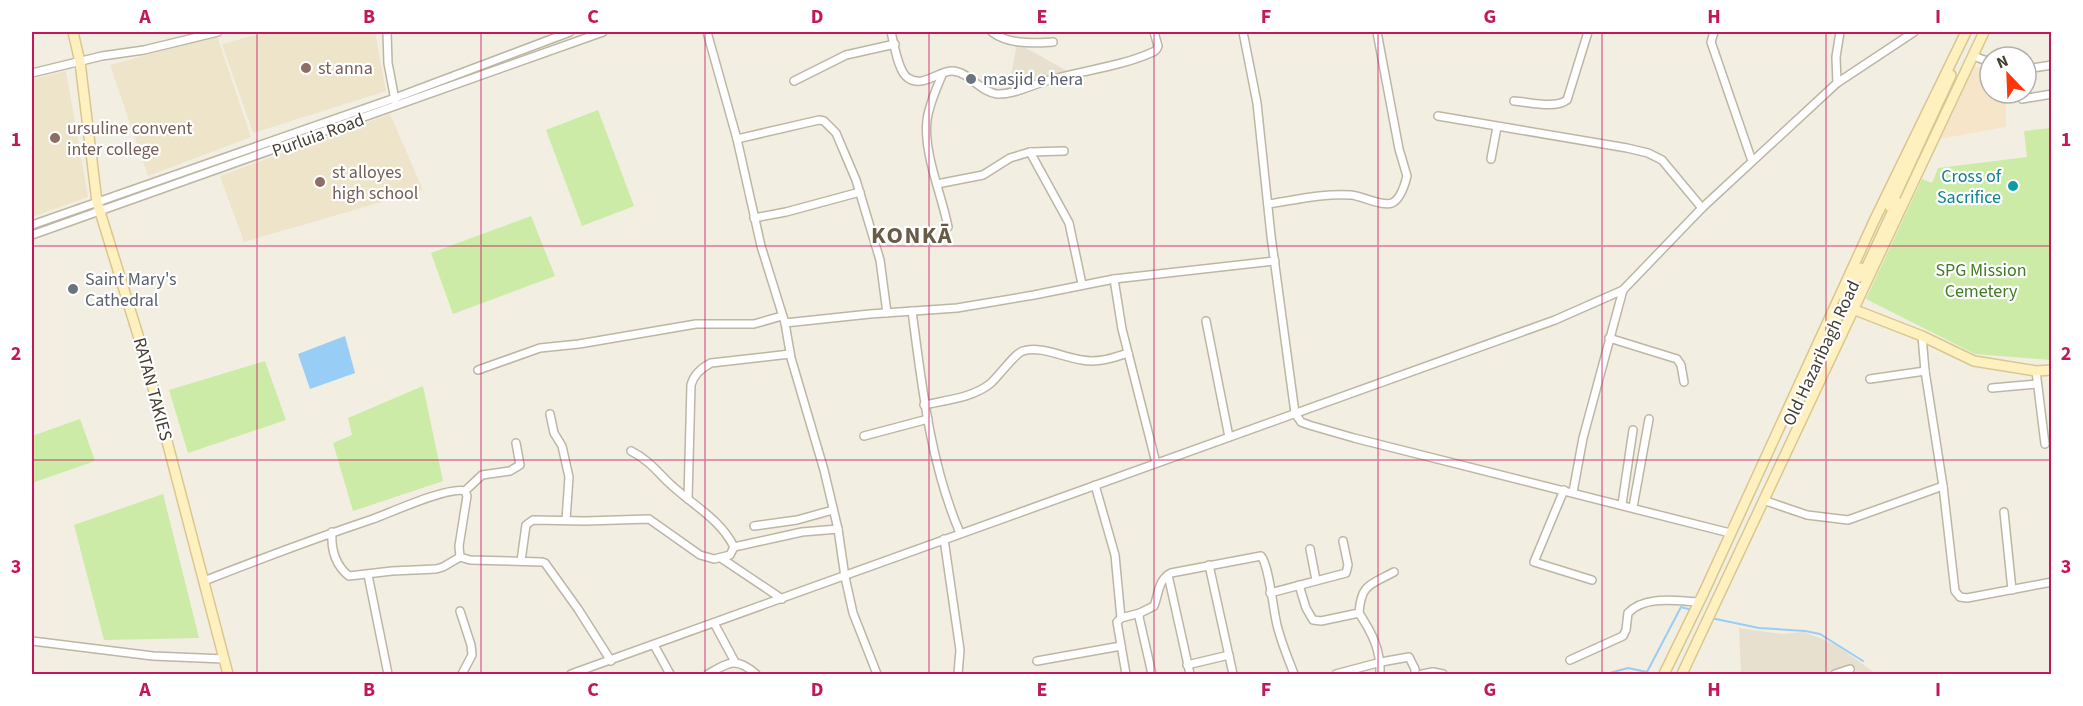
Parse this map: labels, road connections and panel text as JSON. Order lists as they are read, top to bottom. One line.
{"streets":{"street":["Purluia Road","Old Hazaribagh Road","RATAN TAKIES"]},"crossings":[["Purluia Road","RATAN TAKIES"]],"districts":["KONKĀ"],"parks":["SPG Mission Cemetery"],"places":["st anna","masjid e hera","ursuline convent inter college","st alloyes high school","Cross of Sacrifice","Saint Mary's Cathedral"],"north":"top left","grid":{"columns":["A","B","C","D","E","F","G","H","I"],"rows":["1","2","3"]}}
